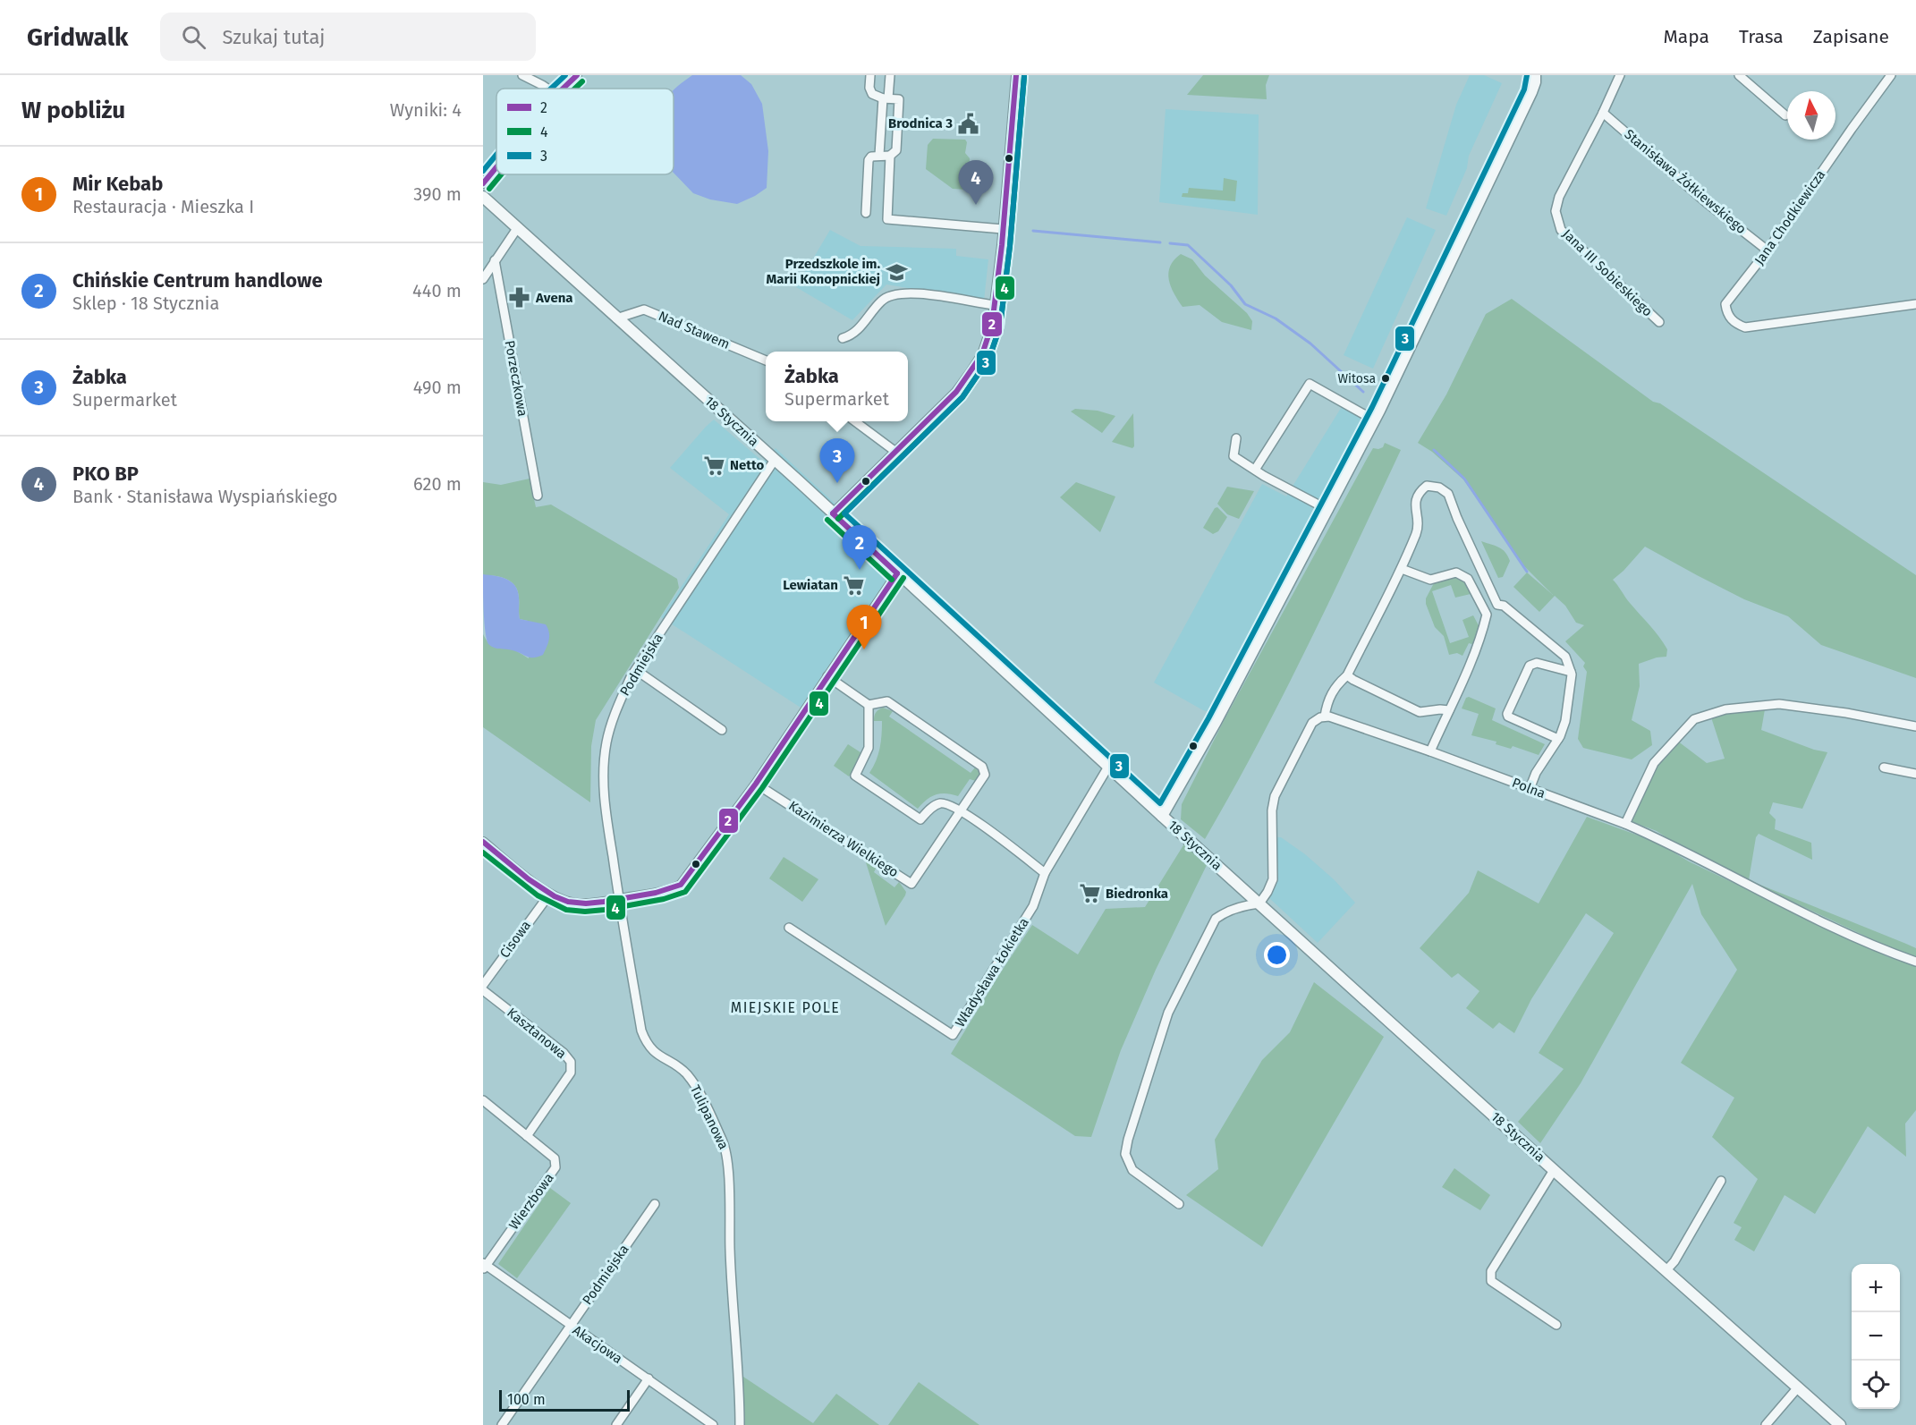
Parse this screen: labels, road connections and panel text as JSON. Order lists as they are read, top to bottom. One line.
{"streets":{"street":["Stanisława Żółkiewskiego","Jana Chodkiewicza","Jana III Sobieskiego","Nad Stawem","Porzeczkowa","18 Stycznia","Podmiejska","Polna","Kazimierza Wielkiego","Cisowa","Władysława Łokietka","Kasztanowa","Tulipanowa","Wierzbowa","Akacjowa"]},"crossings":[["Stanisława Żółkiewskiego","Jana Chodkiewicza"],["Stanisława Żółkiewskiego","Jana III Sobieskiego"],["Nad Stawem","18 Stycznia"],["18 Stycznia","Podmiejska"],["18 Stycznia","Władysława Łokietka"],["Podmiejska","Tulipanowa"],["Podmiejska","Akacjowa"],["Kasztanowa","Wierzbowa"],["Wierzbowa","Akacjowa"]],"districts":["MIEJSKIE POLE"],"places":{"public building":["Brodnica 3"],"school or university":["Przedszkole im. Marii Konopnickiej"],"pharmacy":["Avena"],"other":["Witosa"],"supermarket":["Netto","Lewiatan","Biedronka"]},"lines":["transit line 2","transit line 3","transit line 4"],"legend":["2","4","3"],"scale_bar":"100 m","north":"top","page":{"header":"Gridwalk","search":"Szukaj tutaj","nav":["Mapa","Trasa","Zapisane"],"heading":["W pobliżu","Wyniki: 4"],"list":[{"mark":"1","name":"Mir Kebab","note":"Restauracja · Mieszka I","value":"390 m"},{"mark":"2","name":"Chińskie Centrum handlowe","note":"Sklep · 18 Stycznia","value":"440 m"},{"mark":"3","name":"Żabka","note":"Supermarket","value":"490 m"},{"mark":"4","name":"PKO BP","note":"Bank · Stanisława Wyspiańskiego","value":"620 m"}],"pins":["4","3","2","1"],"popup":["Żabka","Supermarket"],"map_buttons":["+","−"],"scale":"100 m"}}
